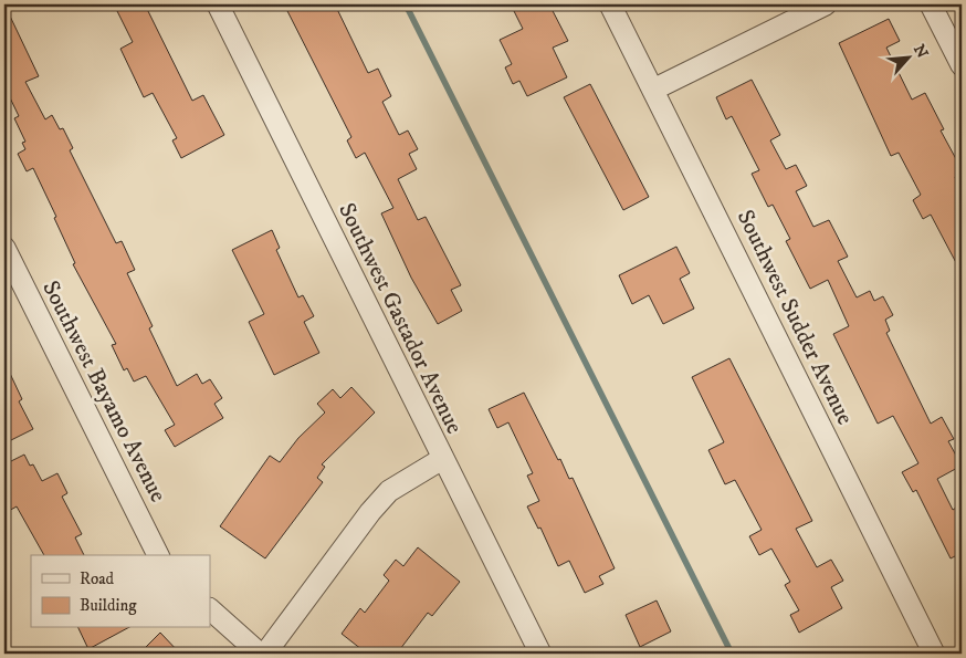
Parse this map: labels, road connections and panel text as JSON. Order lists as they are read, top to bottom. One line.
{"streets":{"street":["Southwest Sudder Avenue","Southwest Gastador Avenue","Southwest Bayamo Avenue"]},"legend":["Road","Building"],"north":"top right"}
